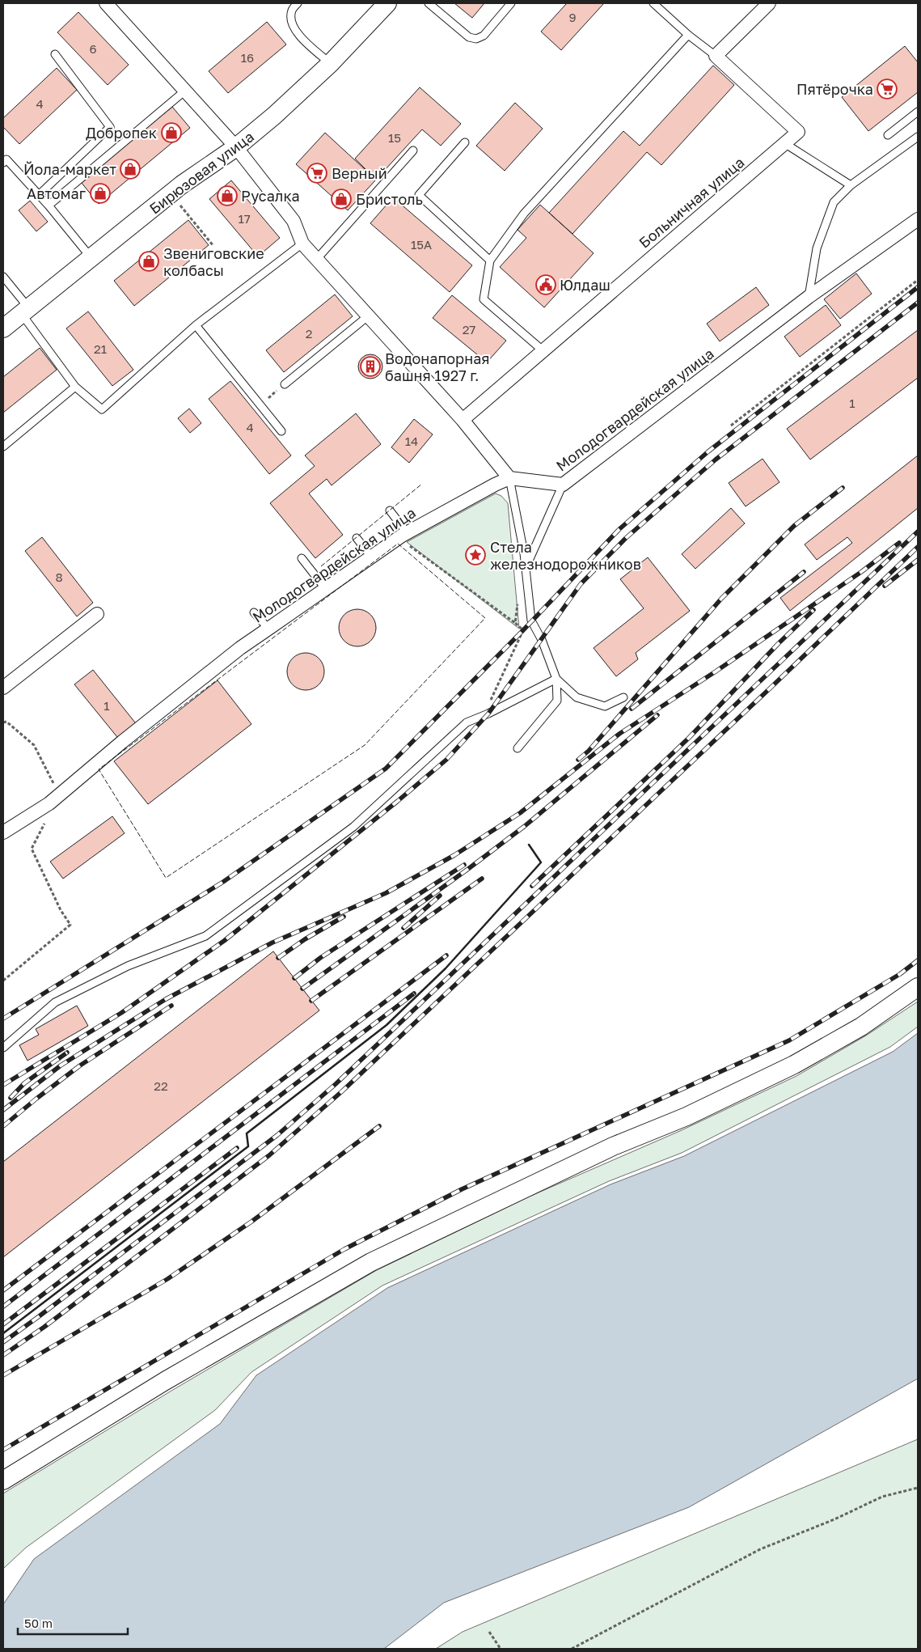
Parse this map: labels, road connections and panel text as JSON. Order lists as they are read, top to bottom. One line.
{"streets":{"main road":["Бирюзовая улица"],"street":["Больничная улица","Молодогвардейская улица"]},"places":{"supermarket":["Пятёрочка","Верный"],"shop":["Добропек","Йола-маркет","Автомаг","Русалка","Бристоль","Звениговские колбасы"],"public building":["Юлдаш"],"building":["Водонапорная башня 1927 г."],"place":["Стела железнодорожников"]},"house_numbers":["9","6","16","4","15","17","15А","27","2","21","1","4","14","8","1","22"],"scale_bar":"50 m"}
